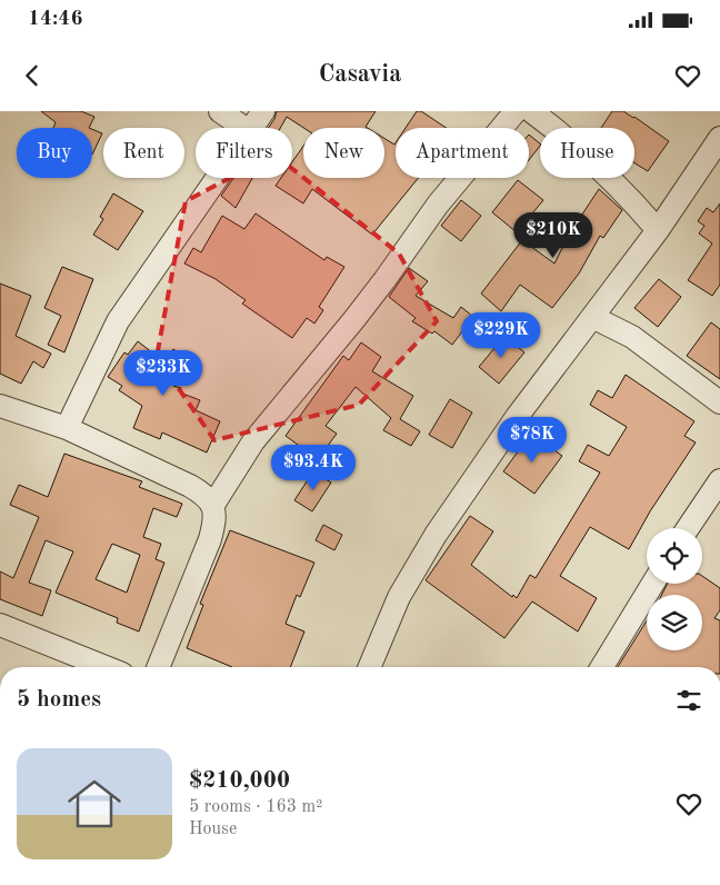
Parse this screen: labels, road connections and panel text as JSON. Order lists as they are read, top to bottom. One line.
{"page":{"status":"14:46","header":"Casavia","chip":["Buy","Rent","Filters","New","Apartment","House"],"price":["$210K","$229K","$233K","$78K","$93.4K"],"heading":"5 homes","list":[{"name":"$210,000","note":"5 rooms · 163 m² · House"}]}}
